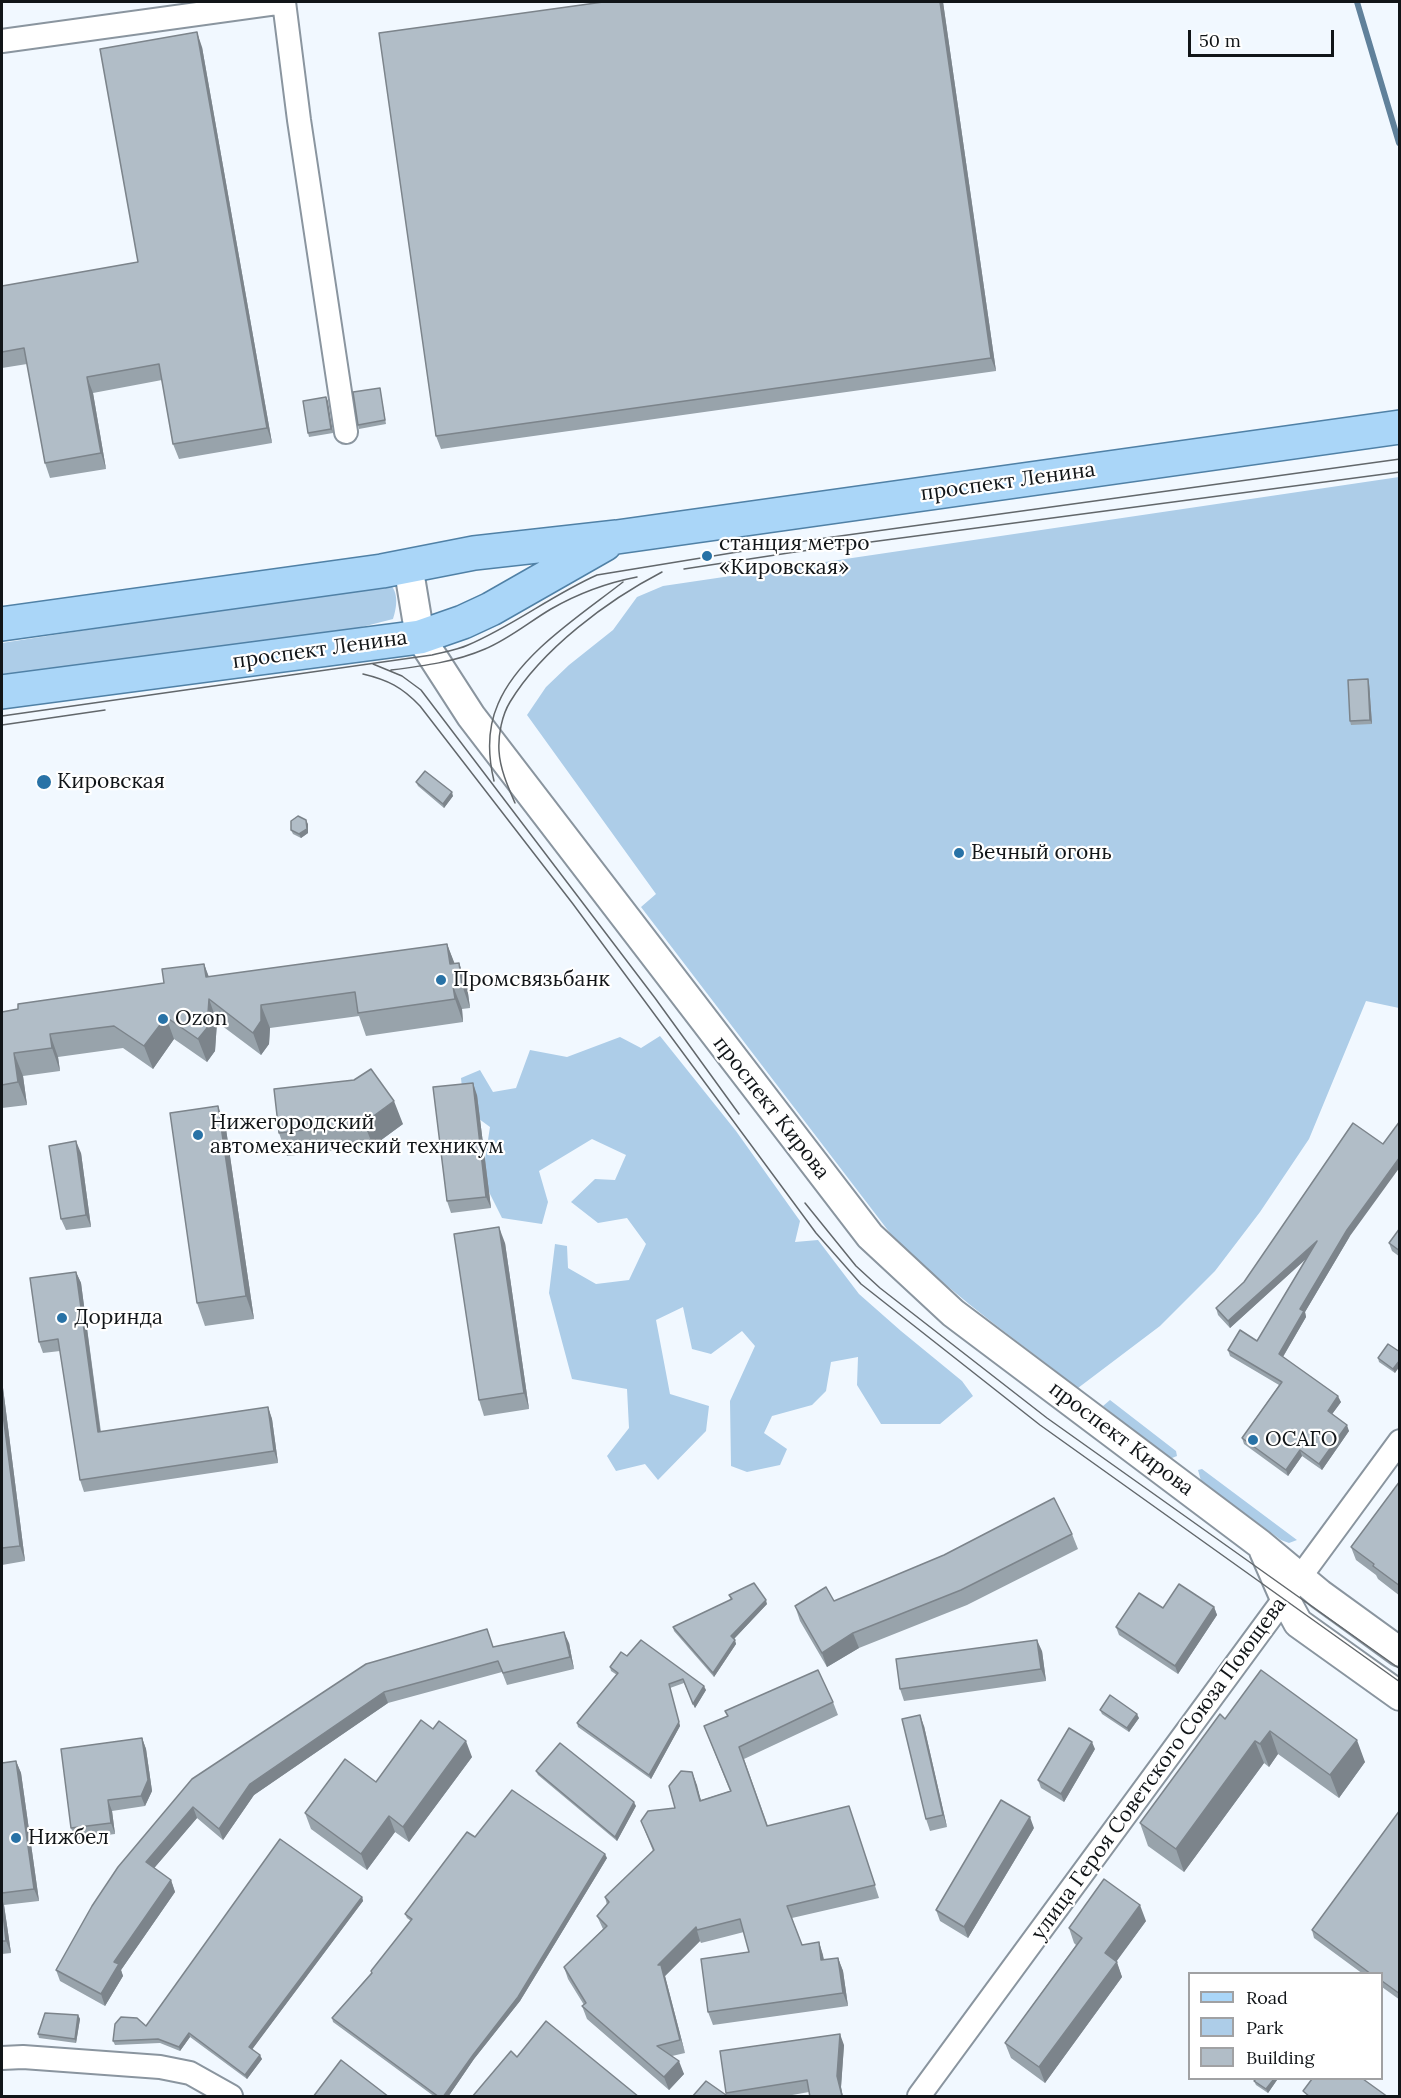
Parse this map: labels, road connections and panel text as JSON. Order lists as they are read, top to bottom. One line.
{"streets":{"main road":["проспект Ленина"],"street":["проспект Кирова","улица Героя Советского Союза Поющева"]},"crossings":[["проспект Ленина","проспект Кирова"],["проспект Кирова","улица Героя Советского Союза Поющева"]],"places":["станция метро «Кировская»","Кировская","Вечный огонь","Промсвязьбанк","Ozon","Нижегородский автомеханический техникум","Доринда","ОСАГО","Нижбел"],"legend":["Road","Park","Building"],"scale_bar":"50 m"}
